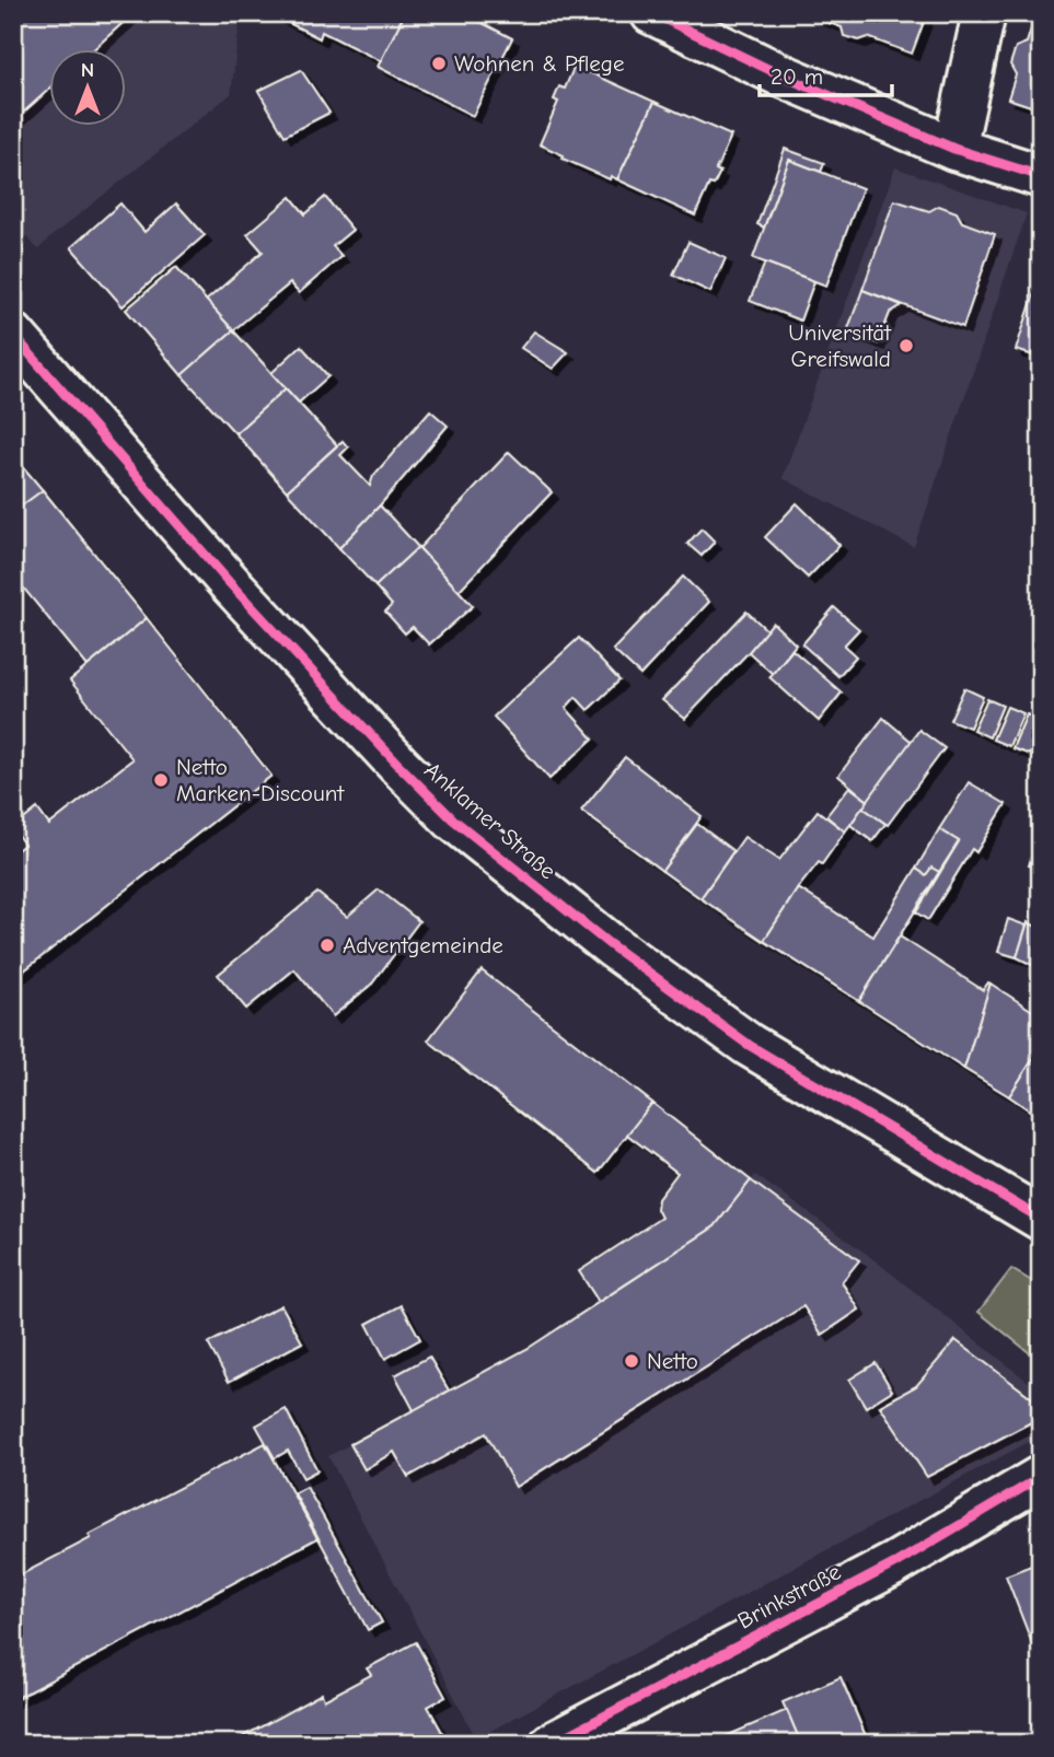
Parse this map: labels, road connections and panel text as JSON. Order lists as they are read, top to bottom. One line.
{"streets":{"main road":["Anklamer Straße","Brinkstraße"]},"places":["Wohnen & Pflege","Universität Greifswald","Netto Marken-Discount","Adventgemeinde","Netto"],"scale_bar":"20 m","north":"top"}
